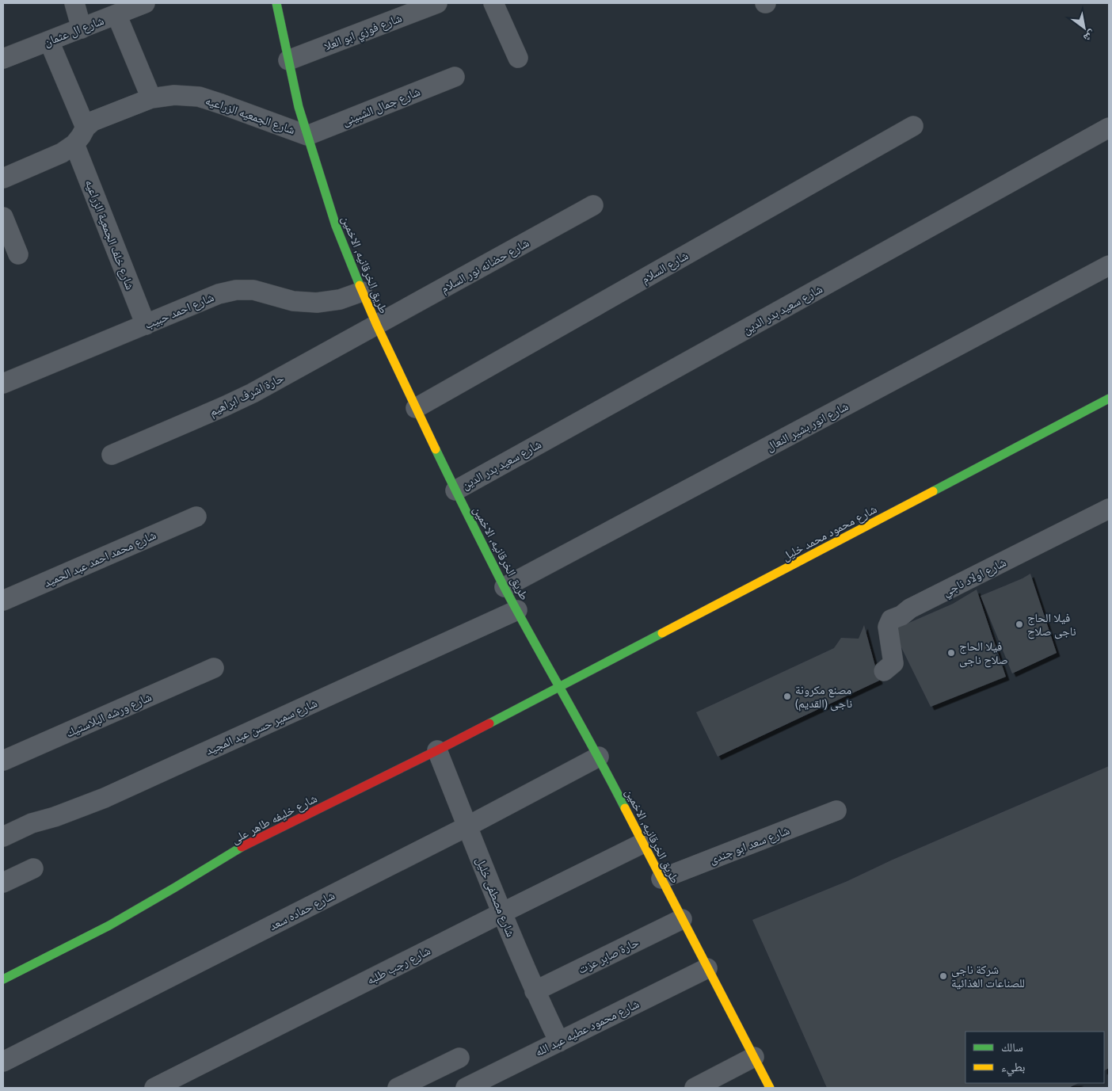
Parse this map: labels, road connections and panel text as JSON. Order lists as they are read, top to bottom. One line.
{"streets":{"street":["شارع ال عثمان","شارع فوزي ابو العلا","شارع جمال الشبينى","شارع الجمعيه الزراعيه","شارع خلف الجمعية الزراعيه","طريق الخرقانيه, الاخمين","شارع حضانه نور السلام","شارع السلام","شارع سعيد بدر الدين","شارع احمد حبيب","حارة اشرف ابراهيم","شارع انور بشير النعال","شارع محمود محمد خليل","شارع محمد احمد عبد الحميد","شارع اولاد ناجي","شارع ورشه البلاستيك","شارع سمير حسن عبد المجيد","شارع خليفه طاهر على","شارع سعد ابو جندى","شارع مصطفى خليل","شارع حماده سعد","حارة صابر عزت","شارع رجب طلبه","شارع محمود عطيه عبد الله"]},"crossings":[["شارع فوزي ابو العلا","طريق الخرقانيه, الاخمين"],["شارع جمال الشبينى","شارع الجمعيه الزراعيه"],["شارع جمال الشبينى","طريق الخرقانيه, الاخمين"],["شارع الجمعيه الزراعيه","شارع خلف الجمعية الزراعيه"],["شارع الجمعيه الزراعيه","طريق الخرقانيه, الاخمين"],["شارع خلف الجمعية الزراعيه","شارع احمد حبيب"],["طريق الخرقانيه, الاخمين","شارع حضانه نور السلام"],["طريق الخرقانيه, الاخمين","شارع السلام"],["طريق الخرقانيه, الاخمين","شارع سعيد بدر الدين"],["طريق الخرقانيه, الاخمين","شارع احمد حبيب"],["طريق الخرقانيه, الاخمين","حارة اشرف ابراهيم"],["طريق الخرقانيه, الاخمين","شارع انور بشير النعال"],["طريق الخرقانيه, الاخمين","شارع محمود محمد خليل"],["طريق الخرقانيه, الاخمين","شارع سمير حسن عبد المجيد"],["طريق الخرقانيه, الاخمين","شارع خليفه طاهر على"],["طريق الخرقانيه, الاخمين","شارع سعد ابو جندى"],["طريق الخرقانيه, الاخمين","شارع حماده سعد"],["طريق الخرقانيه, الاخمين","حارة صابر عزت"],["طريق الخرقانيه, الاخمين","شارع رجب طلبه"],["طريق الخرقانيه, الاخمين","شارع محمود عطيه عبد الله"],["شارع حضانه نور السلام","حارة اشرف ابراهيم"],["شارع محمود محمد خليل","شارع خليفه طاهر على"],["شارع خليفه طاهر على","شارع مصطفى خليل"],["شارع مصطفى خليل","شارع حماده سعد"],["شارع مصطفى خليل","حارة صابر عزت"],["شارع مصطفى خليل","شارع رجب طلبه"],["شارع مصطفى خليل","شارع محمود عطيه عبد الله"]],"places":["فيلا الحاج ناجى صلاح","فيلا الحاج صلاح ناجى","مصنع مكرونة ناجى (القديم)","شركة ناجى للصناعات الغذائية"],"legend":["سالك","بطيء"],"north":"bottom right"}
